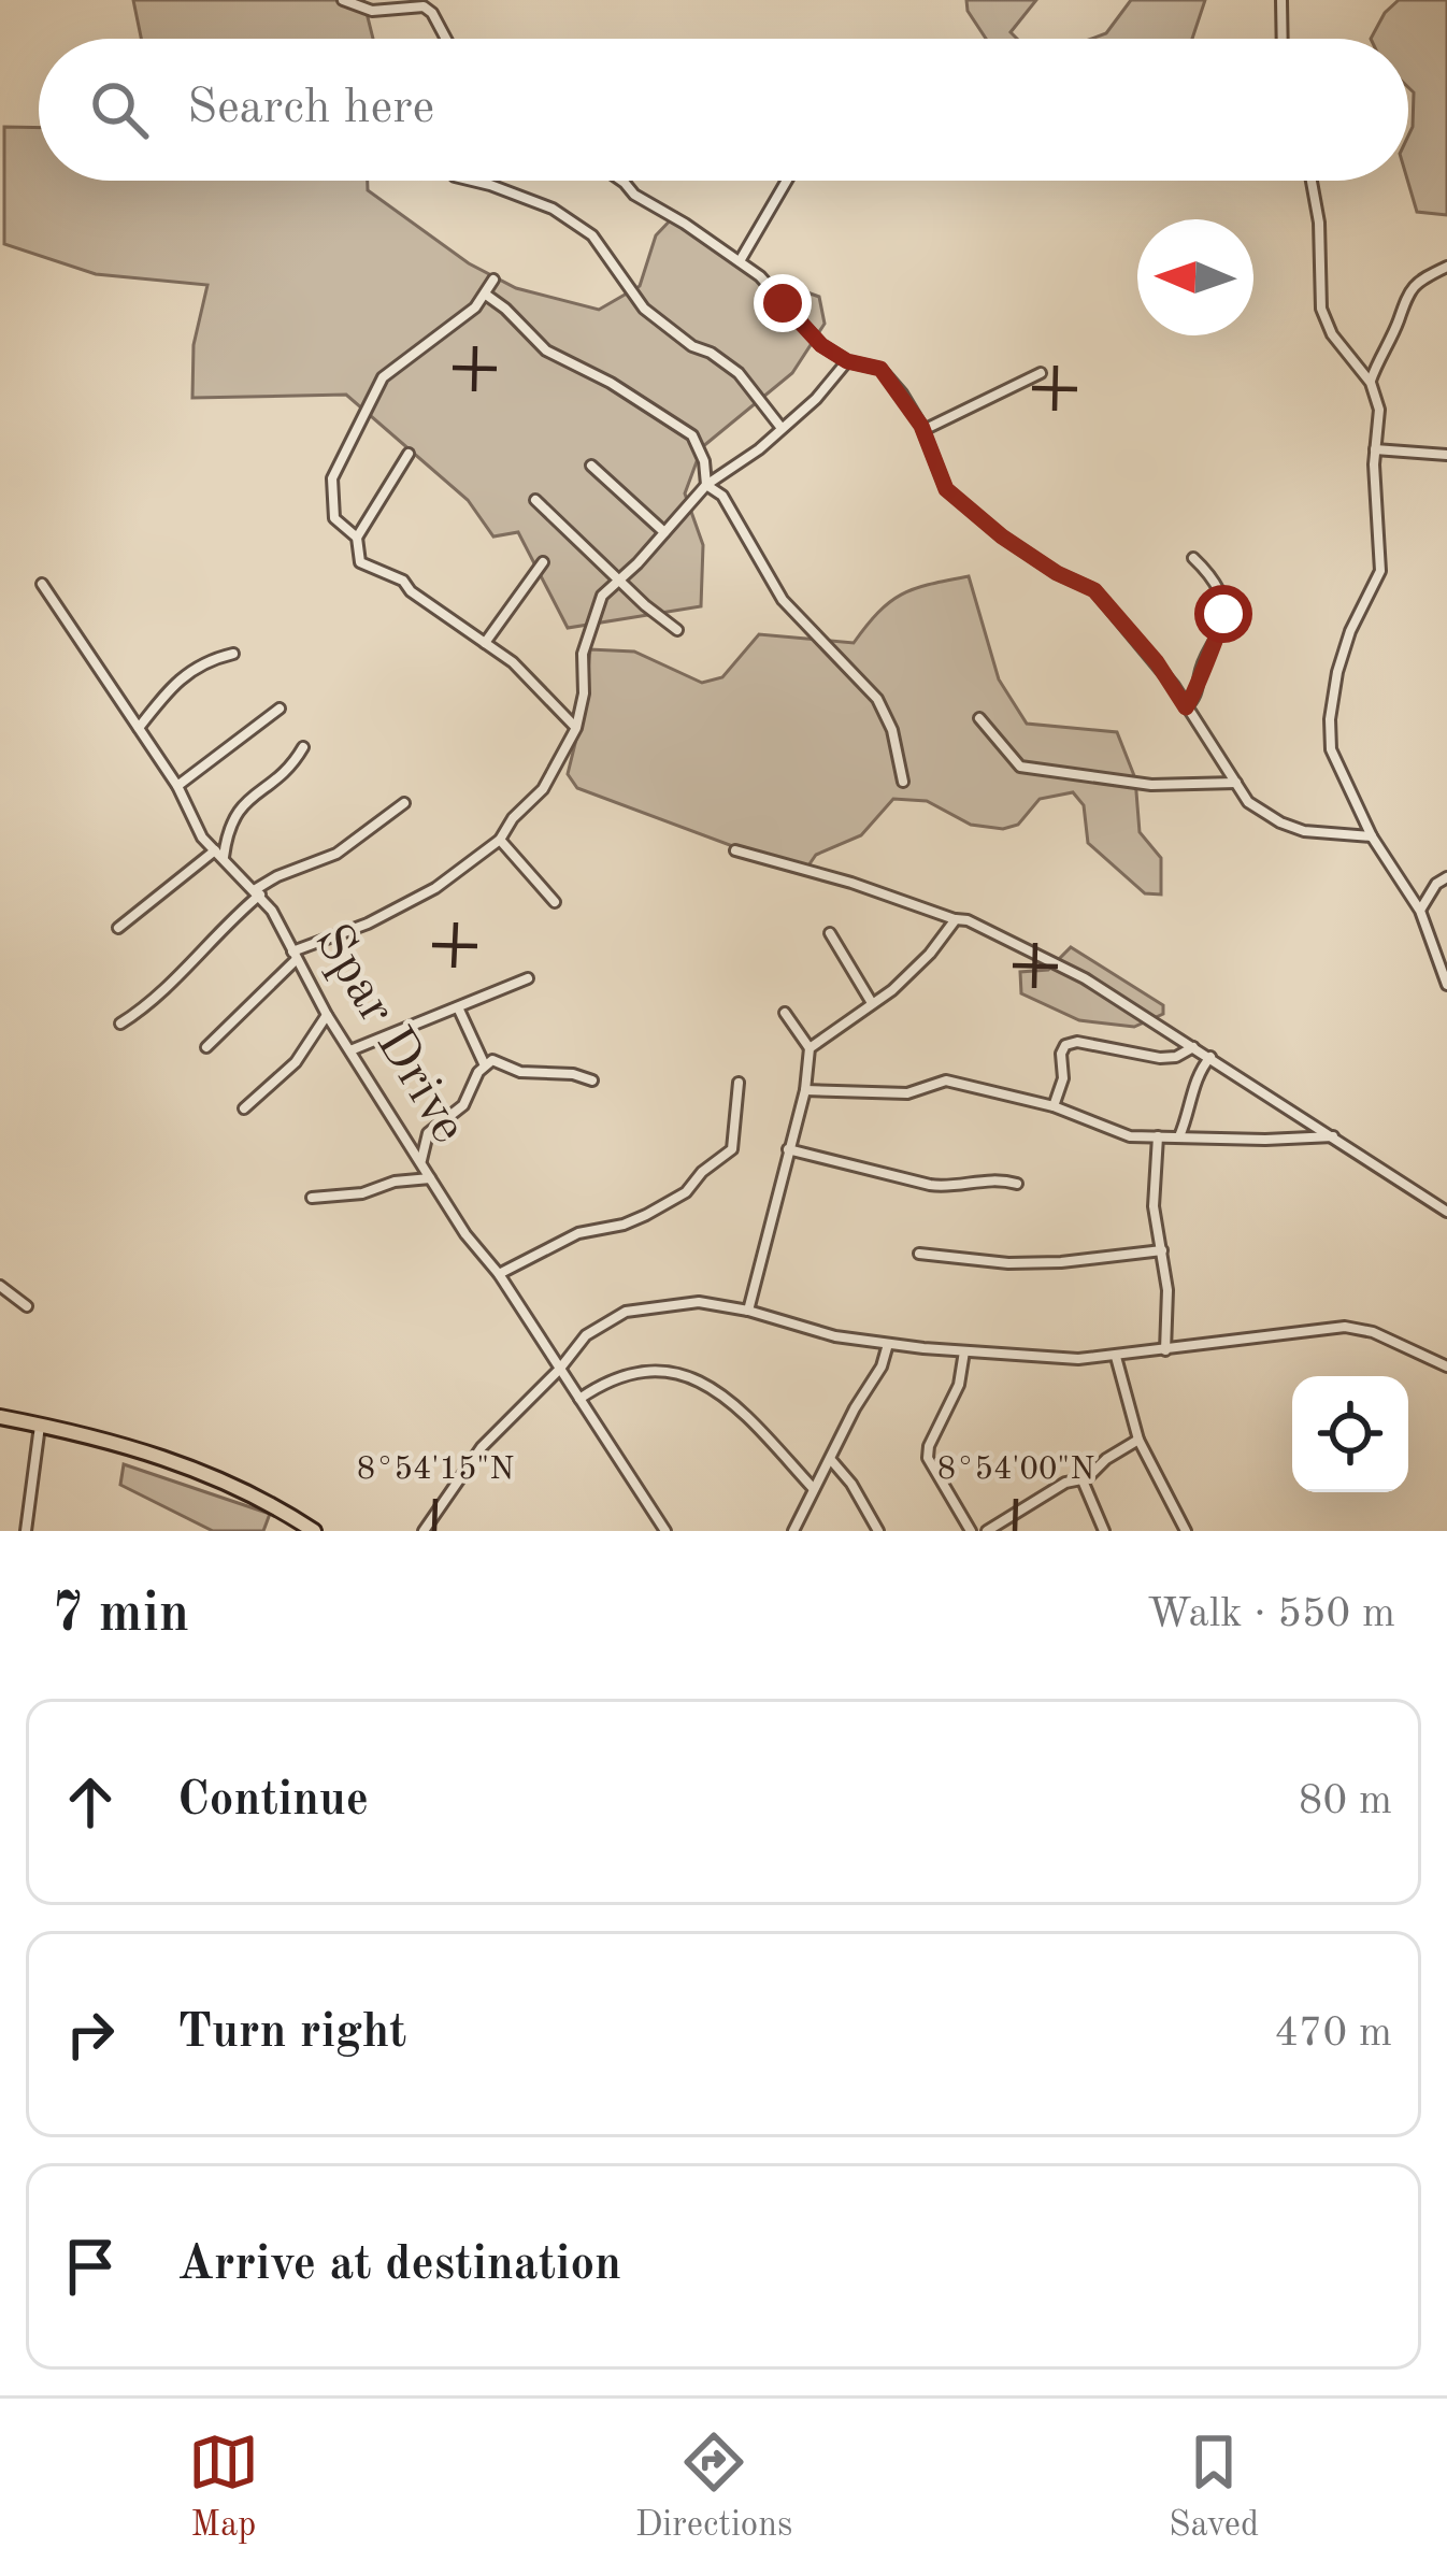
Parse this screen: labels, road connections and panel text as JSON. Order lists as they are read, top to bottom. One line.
{"streets":{"street":["Spar Drive"]},"north":"left","page":{"search":"Search here","heading":["7 min","Walk · 550 m"],"list":[["Continue","80 m"],["Turn right","470 m"],"Arrive at destination"],"nav":["Map","Directions","Saved"]},"coordinates":["8°54'15\"N","8°54'00\"N"]}
